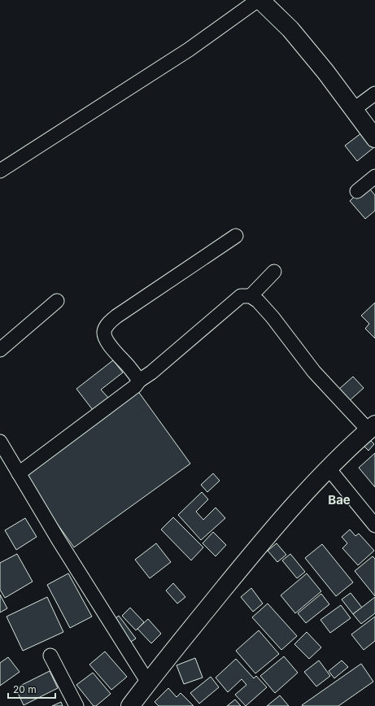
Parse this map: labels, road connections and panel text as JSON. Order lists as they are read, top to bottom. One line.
{"districts":["Bae"],"scale_bar":"20 m"}
